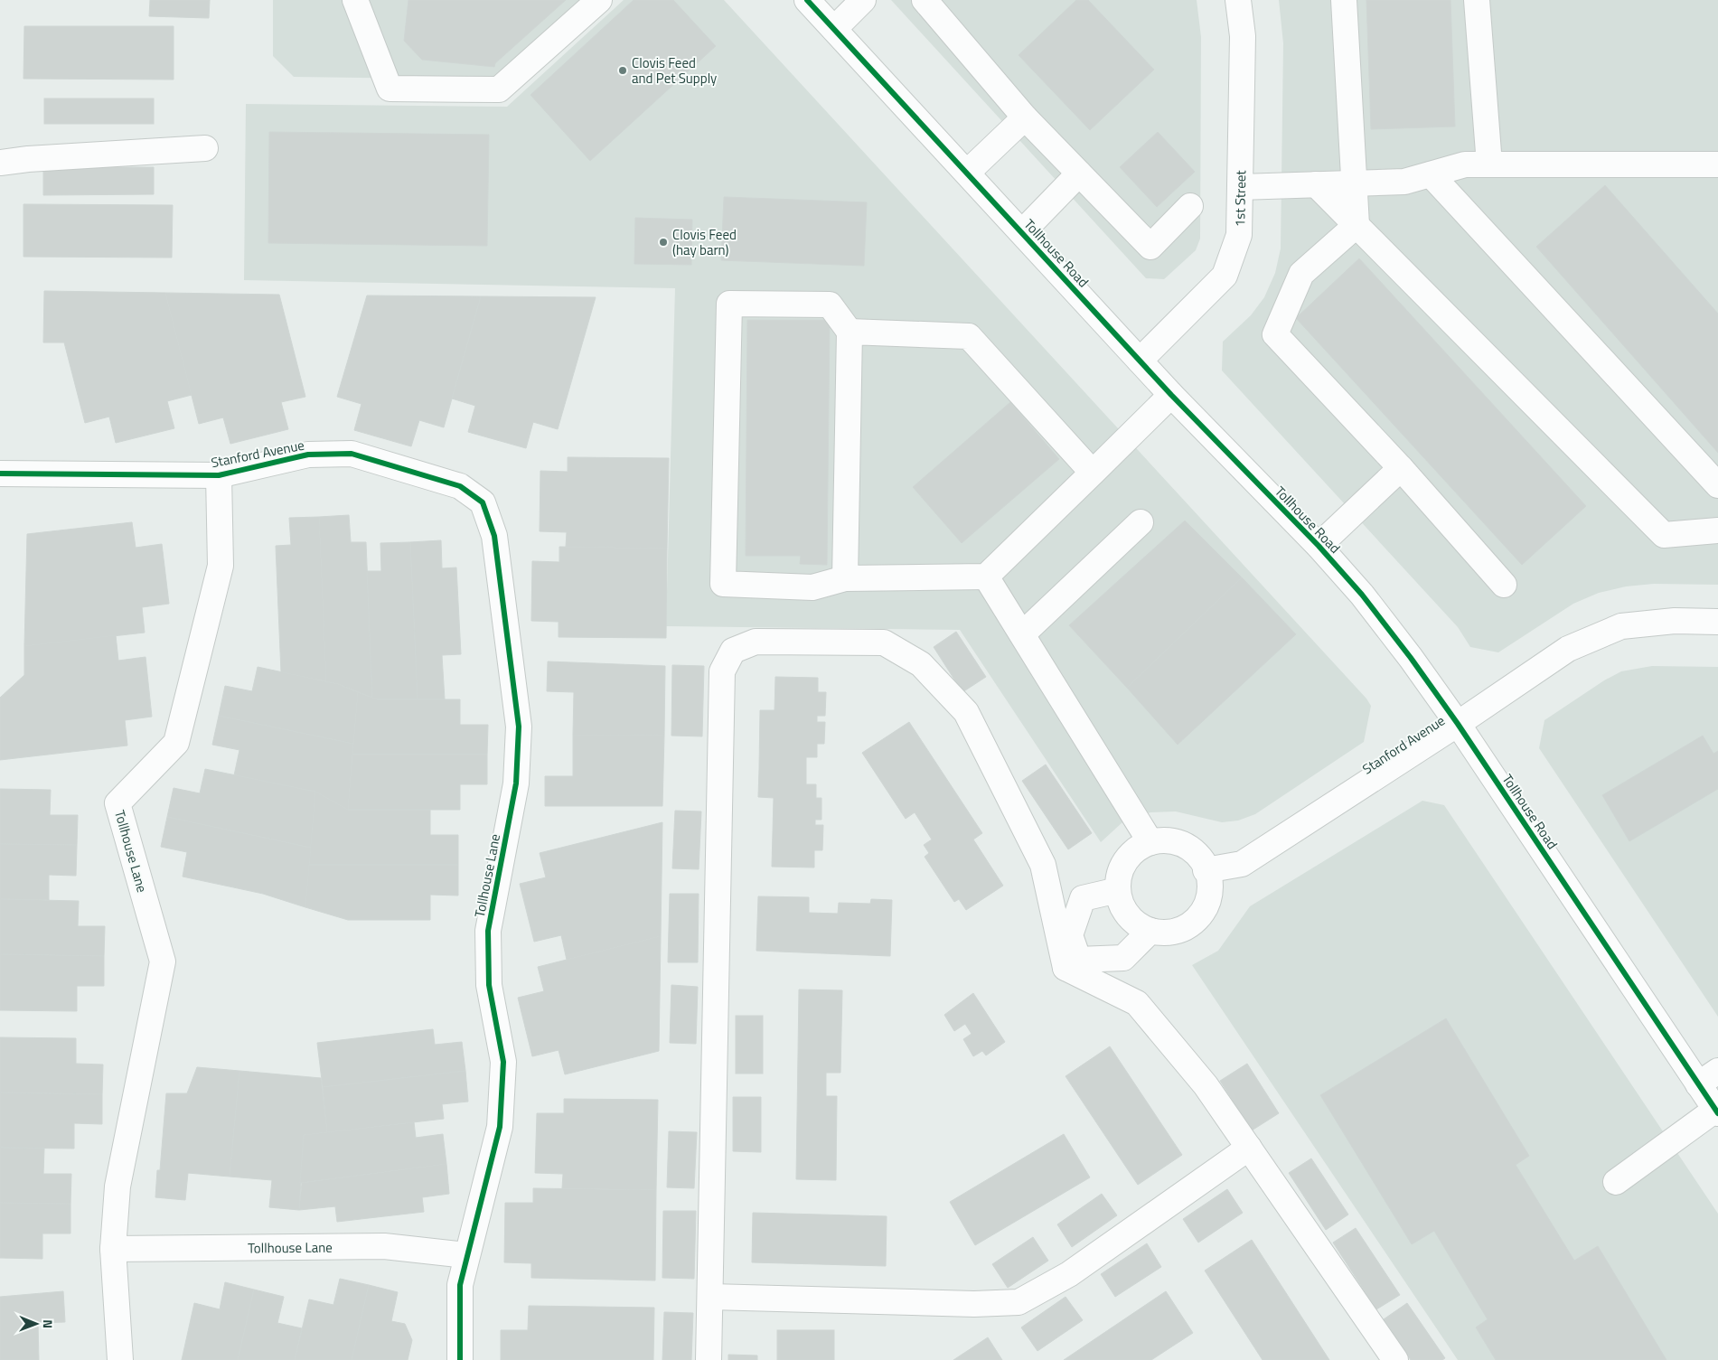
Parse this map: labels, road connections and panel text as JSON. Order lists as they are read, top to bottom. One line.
{"streets":{"street":["1st Street","Tollhouse Road","Stanford Avenue","Tollhouse Lane"]},"crossings":[["1st Street","Tollhouse Road"],["Tollhouse Road","Stanford Avenue"],["Stanford Avenue","Tollhouse Lane"]],"places":["Clovis Feed and Pet Supply","Clovis Feed (hay barn)"],"north":"right"}
